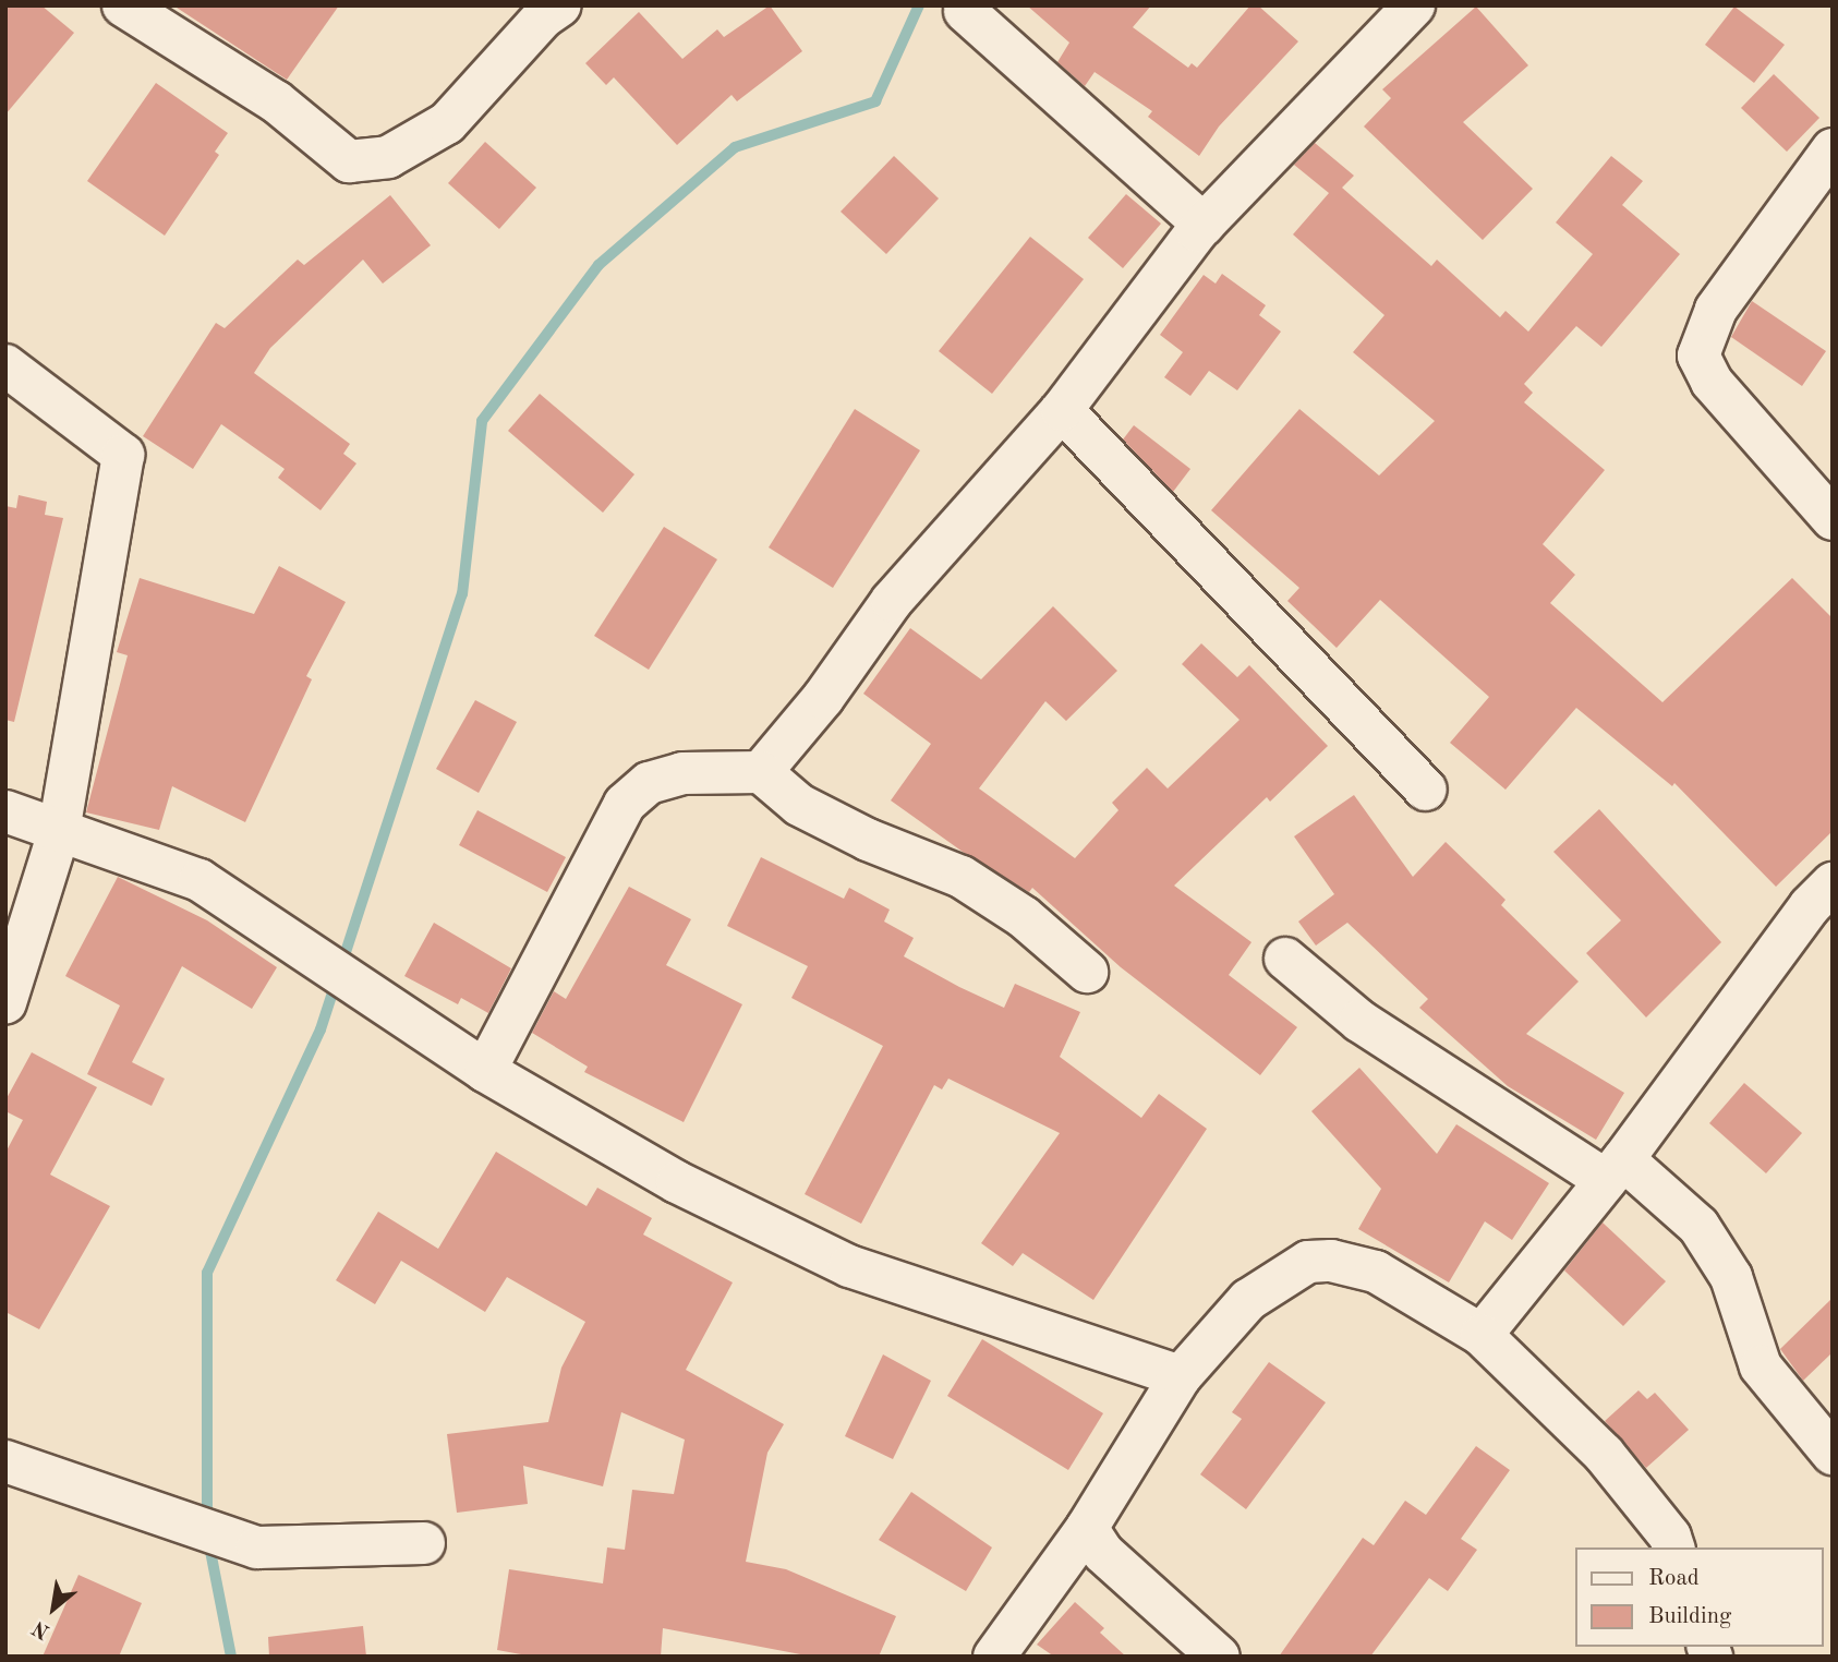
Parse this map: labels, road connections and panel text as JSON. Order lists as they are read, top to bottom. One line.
{"legend":["Road","Building"],"north":"bottom left"}
